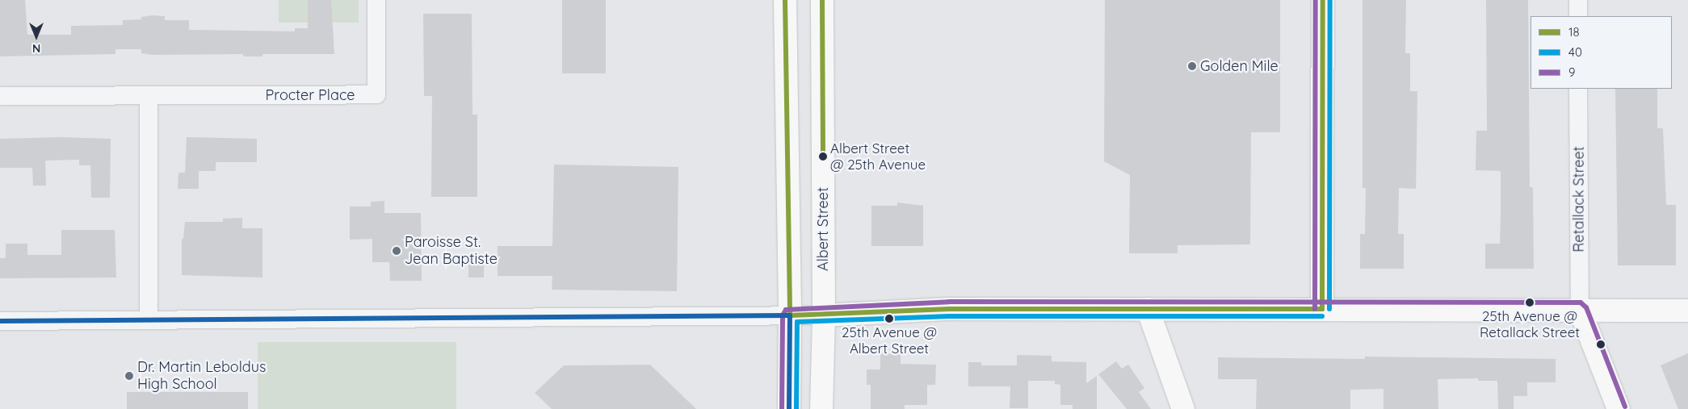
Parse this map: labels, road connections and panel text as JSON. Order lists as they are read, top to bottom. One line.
{"streets":{"street":["Procter Place","Retallack Street","Albert Street"]},"places":["Golden Mile","Albert Street @ 25th Avenue","Paroisse St. Jean Baptiste","25th Avenue @ Retallack Street","25th Avenue @ Albert Street","Dr. Martin Leboldus High School"],"lines":["transit line 18","transit line 40","transit line 9"],"legend":["18","40","9"],"north":"bottom"}
